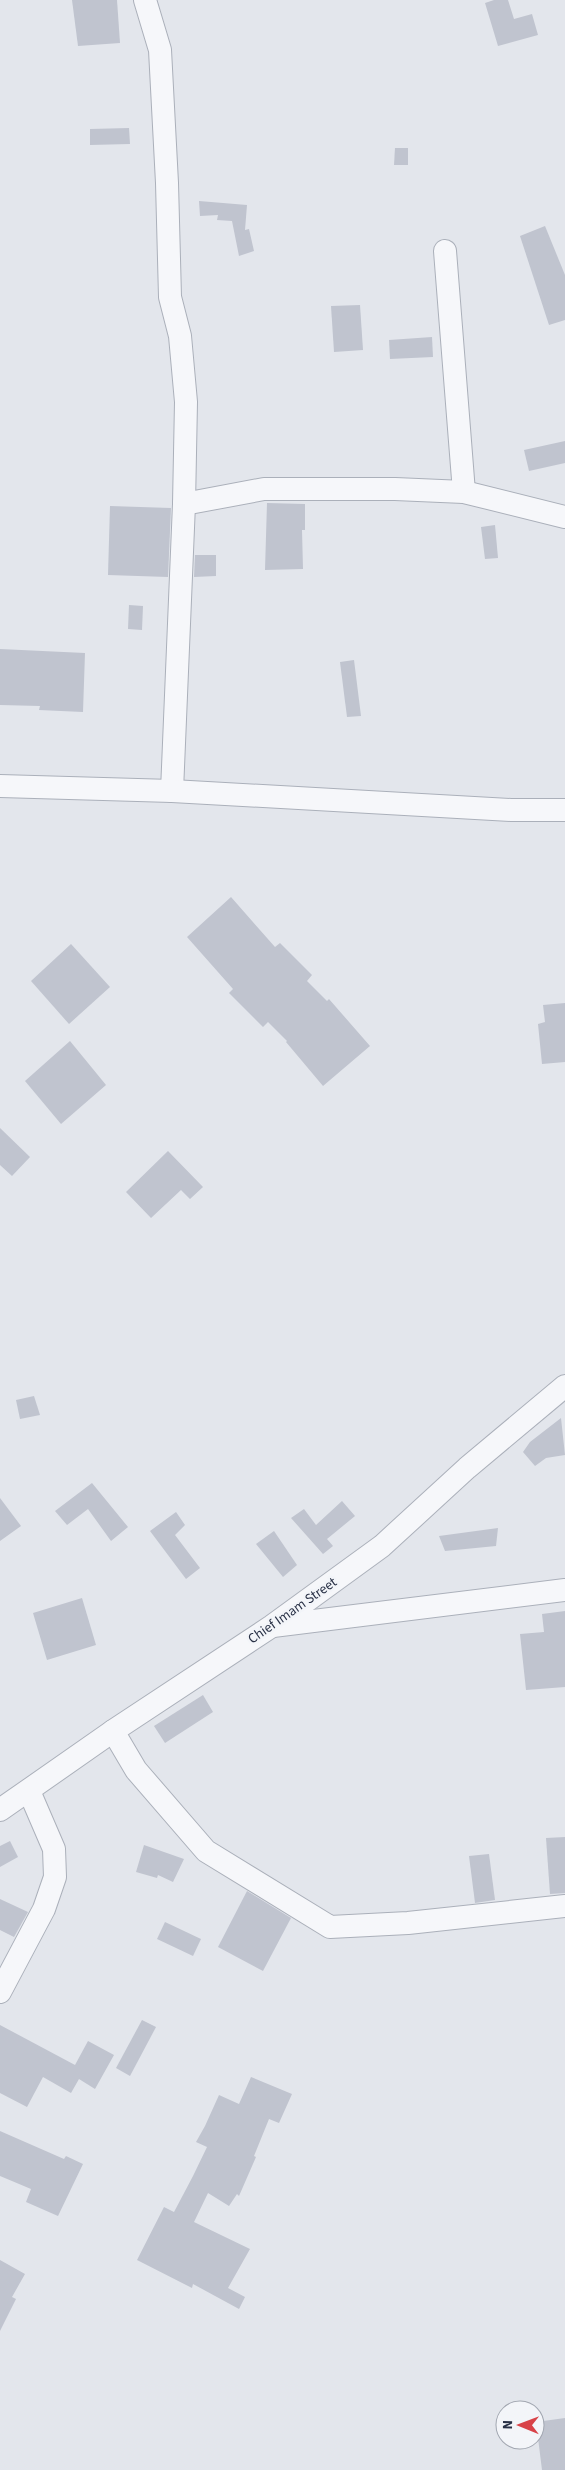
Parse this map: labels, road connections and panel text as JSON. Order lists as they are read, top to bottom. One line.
{"streets":{"street":["Chief Imam Street"]},"north":"left"}
